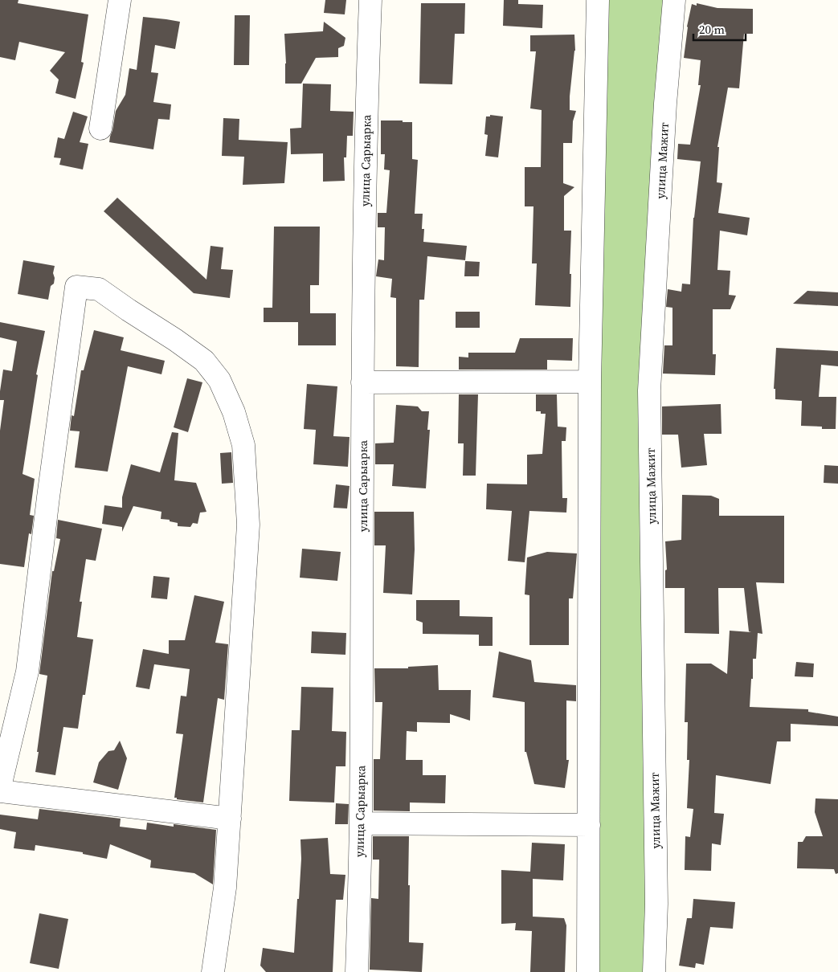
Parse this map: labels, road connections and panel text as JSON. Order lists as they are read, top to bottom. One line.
{"streets":{"street":["улица Сарыарка","улица Мажит"]},"scale_bar":"20 m"}
